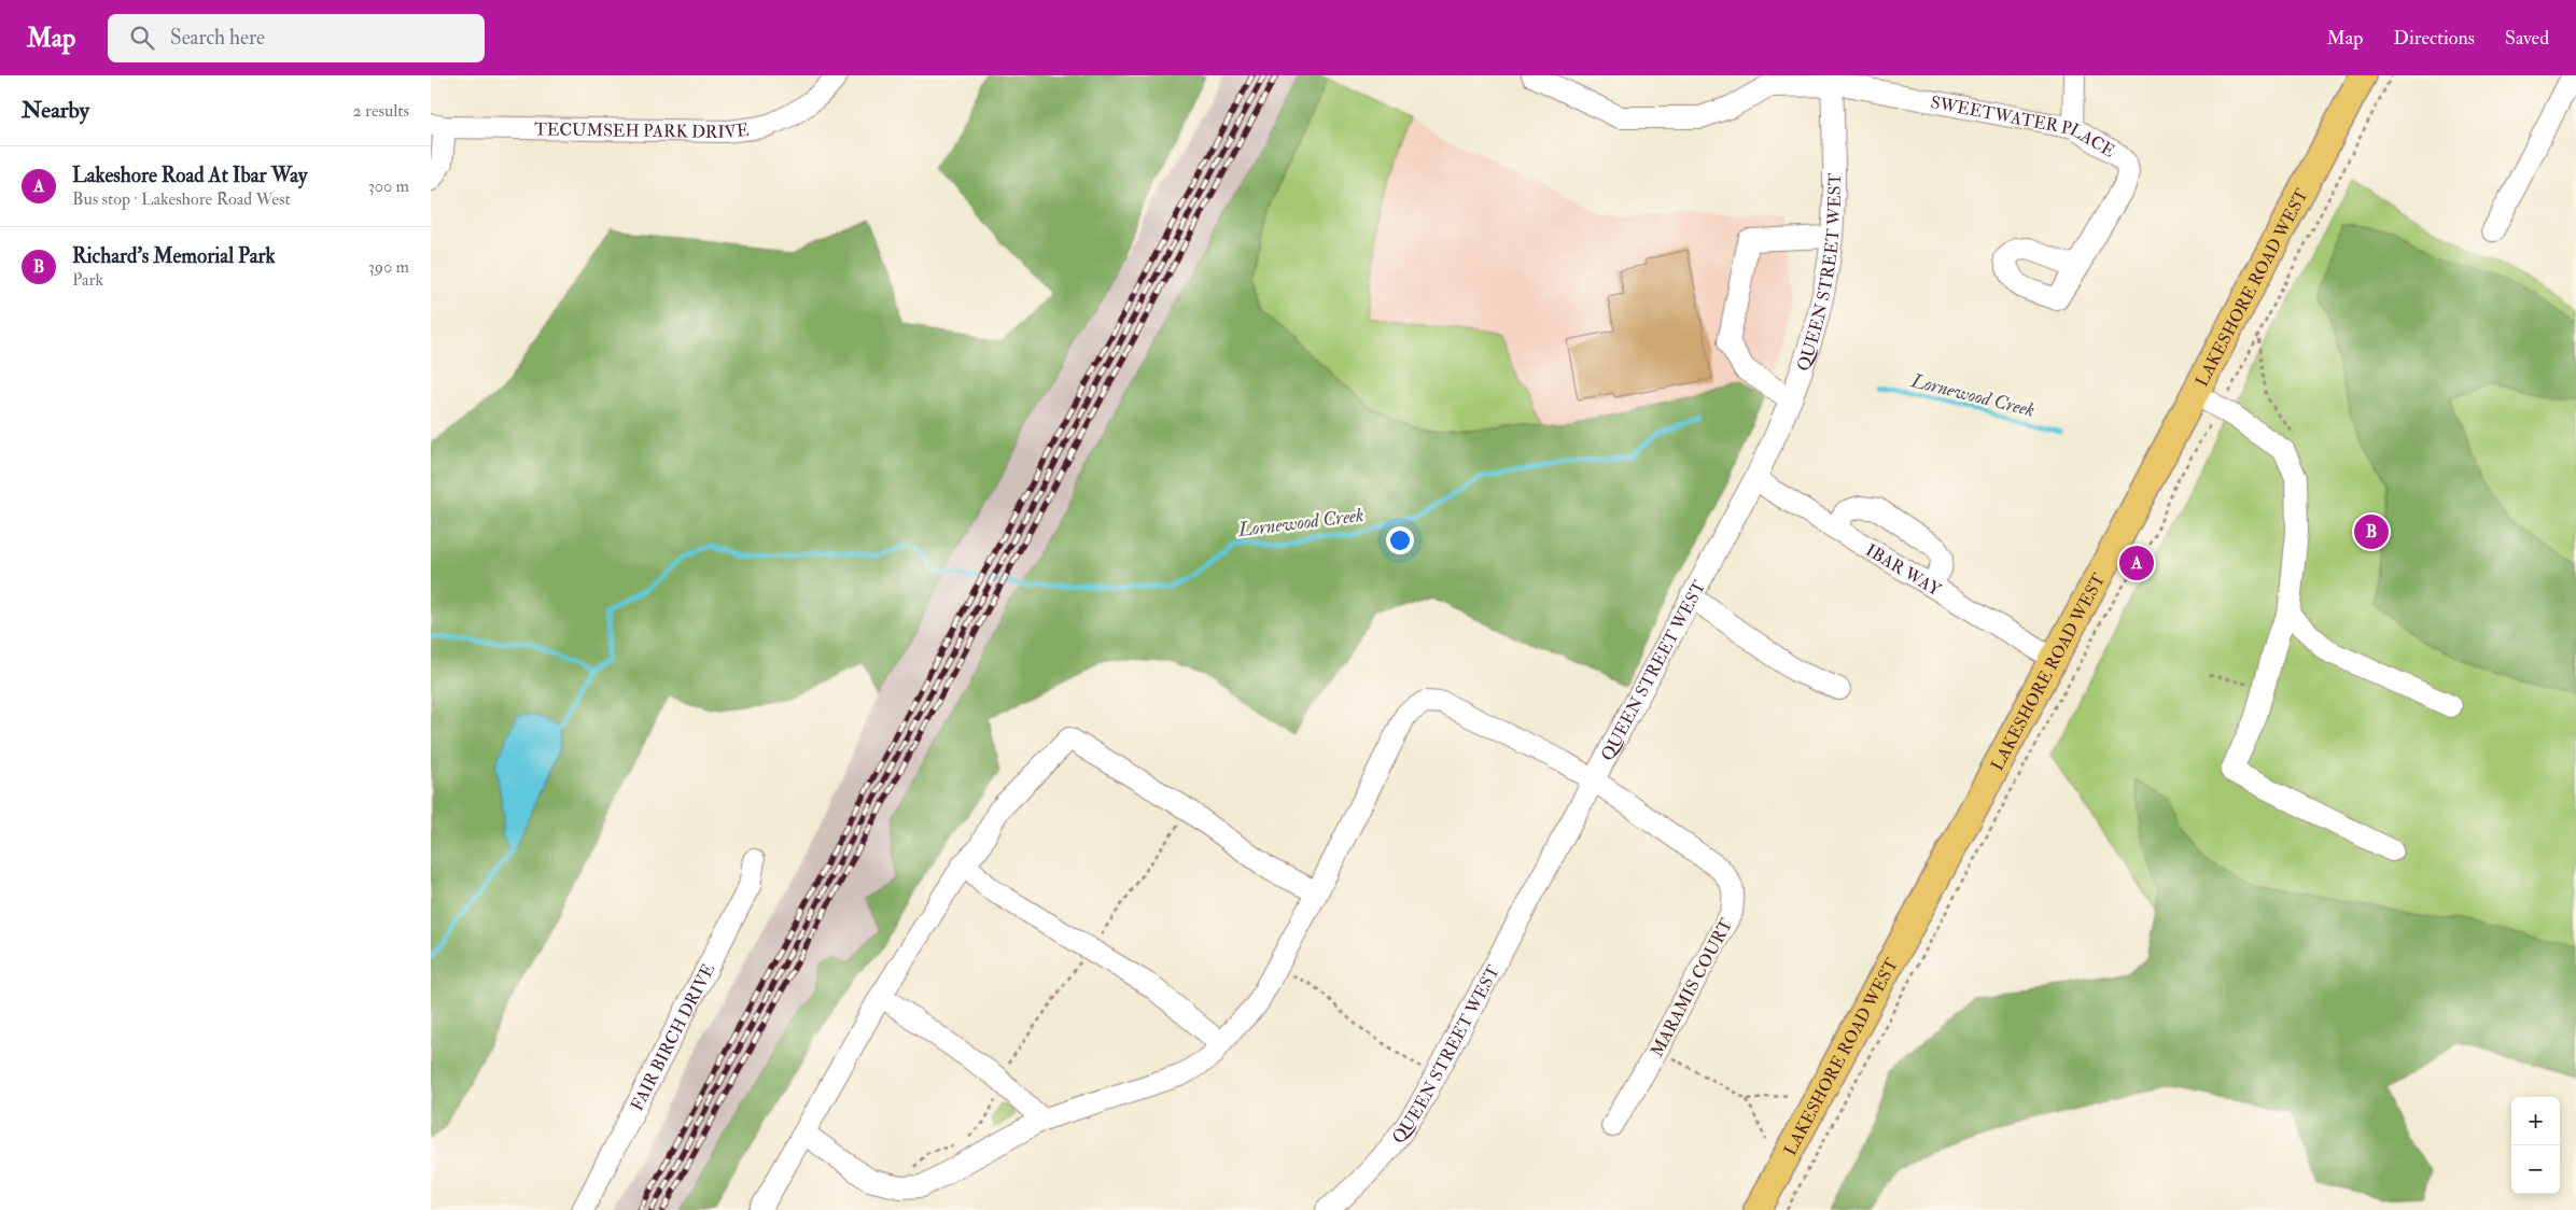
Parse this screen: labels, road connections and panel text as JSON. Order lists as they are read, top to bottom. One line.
{"streets":{"main road":["LAKESHORE ROAD WEST"],"street":["TECUMSEH PARK DRIVE","SWEETWATER PLACE","QUEEN STREET WEST","IBAR WAY","MARAMIS COURT","FAIR BIRCH DRIVE"]},"crossings":[["SWEETWATER PLACE","QUEEN STREET WEST"],["QUEEN STREET WEST","IBAR WAY"],["QUEEN STREET WEST","MARAMIS COURT"],["LAKESHORE ROAD WEST","IBAR WAY"]],"water":["Lornewood Creek"],"page":{"header":"Map","search":"Search here","nav":["Map","Directions","Saved"],"heading":["Nearby","2 results"],"list":[{"mark":"A","name":"Lakeshore Road At Ibar Way","note":"Bus stop · Lakeshore Road West","value":"300 m"},{"mark":"B","name":"Richard's Memorial Park","note":"Park","value":"390 m"}],"pins":["B","A"],"map_buttons":["+","−"]}}
